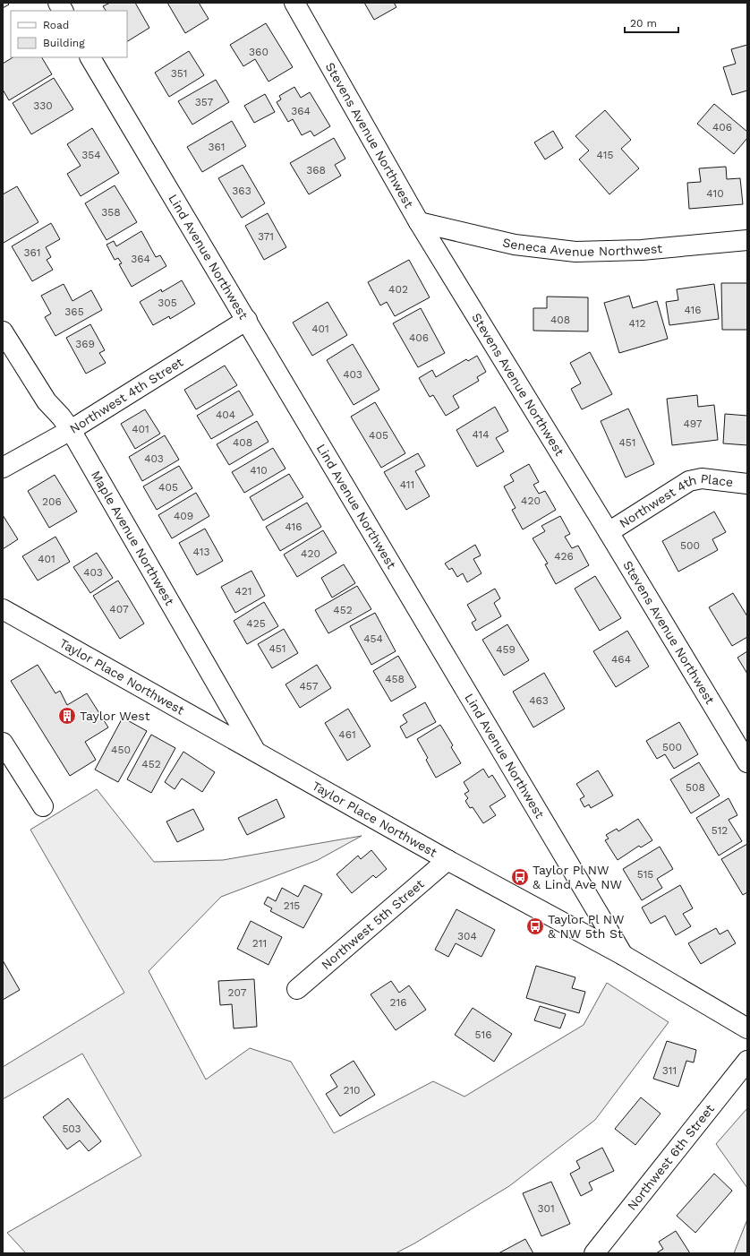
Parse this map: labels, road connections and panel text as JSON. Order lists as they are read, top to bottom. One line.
{"streets":{"street":["Stevens Avenue Northwest","Seneca Avenue Northwest","Lind Avenue Northwest","Northwest 4th Street","Northwest 4th Place","Maple Avenue Northwest","Taylor Place Northwest","Northwest 5th Street","Northwest 6th Street"]},"crossings":[["Stevens Avenue Northwest","Seneca Avenue Northwest"],["Stevens Avenue Northwest","Northwest 4th Place"],["Lind Avenue Northwest","Northwest 4th Street"],["Lind Avenue Northwest","Taylor Place Northwest"],["Northwest 4th Street","Maple Avenue Northwest"],["Maple Avenue Northwest","Taylor Place Northwest"],["Taylor Place Northwest","Northwest 5th Street"]],"places":{"building":["Taylor West"],"bus stop":["Taylor Pl NW & Lind Ave NW","Taylor Pl NW & NW 5th St"]},"house_numbers":["360","351","357","330","364","406","361","354","415","368","363","410","358","371","361","364","402","305","416","365","408","412","401","406","369","403","404","497","401","414","405","408","451","403","410","411","405","420","206","409","416","500","413","420","426","401","403","421","407","452","425","454","451","459","464","458","457","463","461","500","450","452","508","512","515","215","304","211","207","216","516","311","210","503","301"],"legend":["Road","Building"],"scale_bar":"20 m"}
